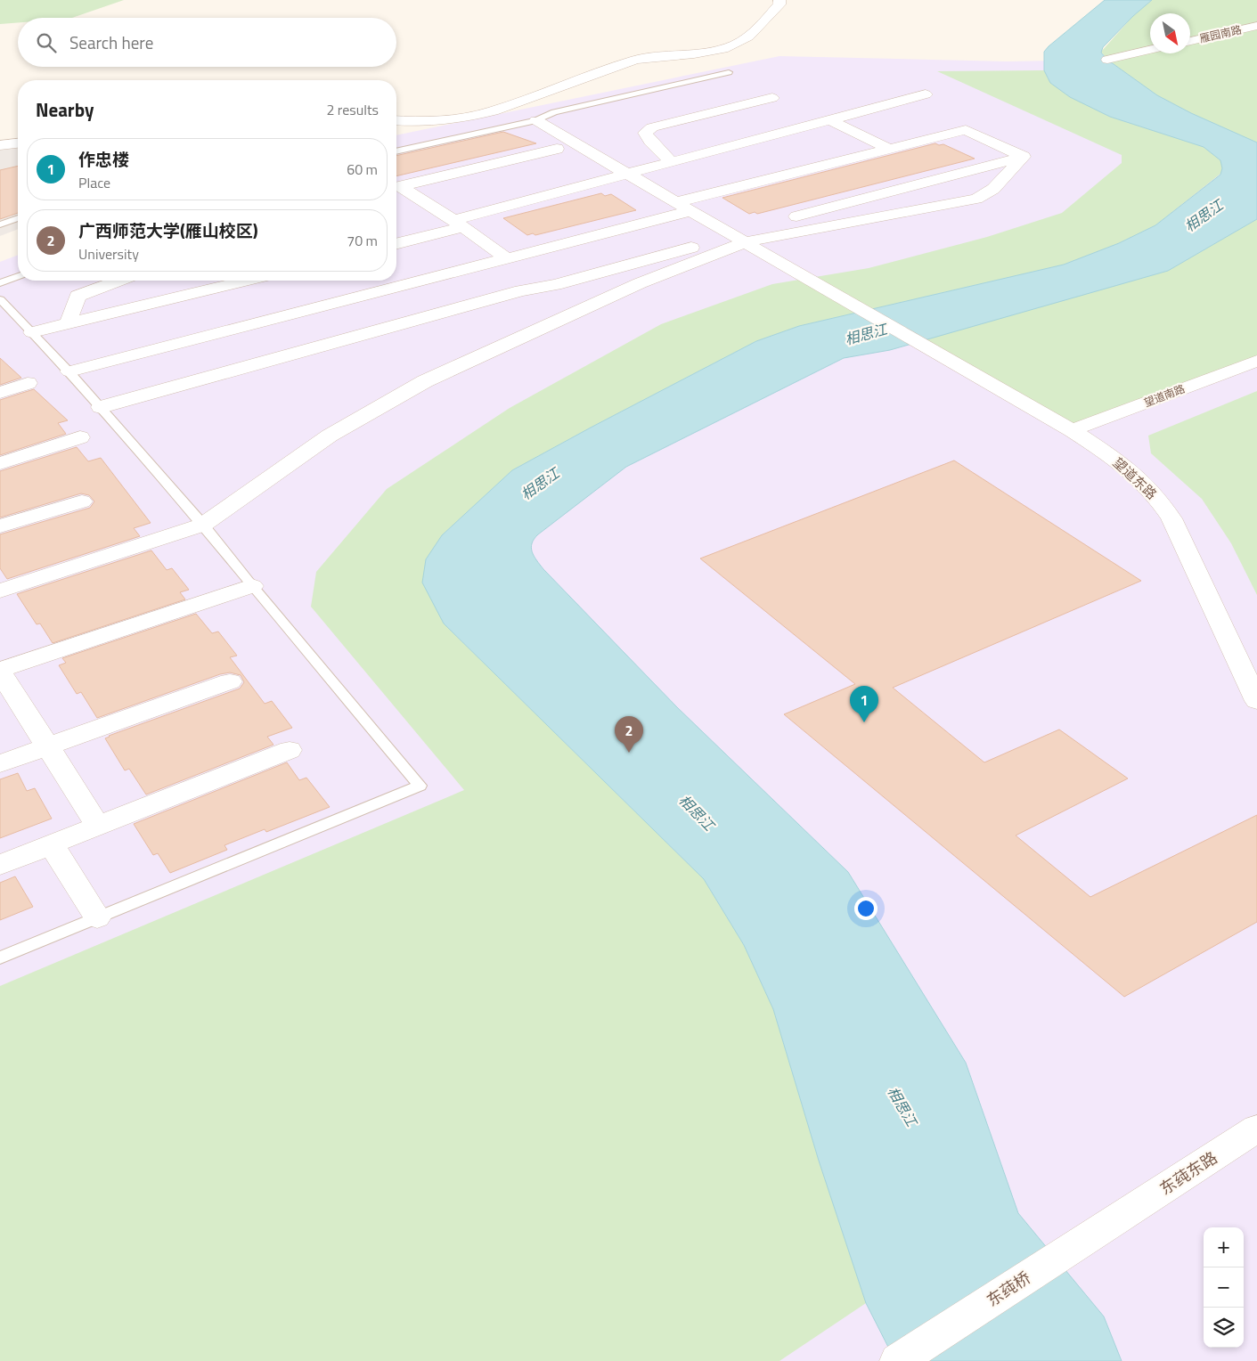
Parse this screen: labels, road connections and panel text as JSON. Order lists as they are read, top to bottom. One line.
{"streets":{"street":["雁园南路","望道南路","望道东路","东莼东路","东莼桥"]},"crossings":[["望道南路","望道东路"],["东莼东路","东莼桥"]],"water":["相思江"],"north":"bottom right","page":{"search":"Search here","heading":["Nearby","2 results"],"list":[{"mark":"1","name":"作忠楼","note":"Place","value":"60 m"},{"mark":"2","name":"广西师范大学(雁山校区)","note":"University","value":"70 m"}],"pins":["1","2"],"map_buttons":["+","−"]}}
